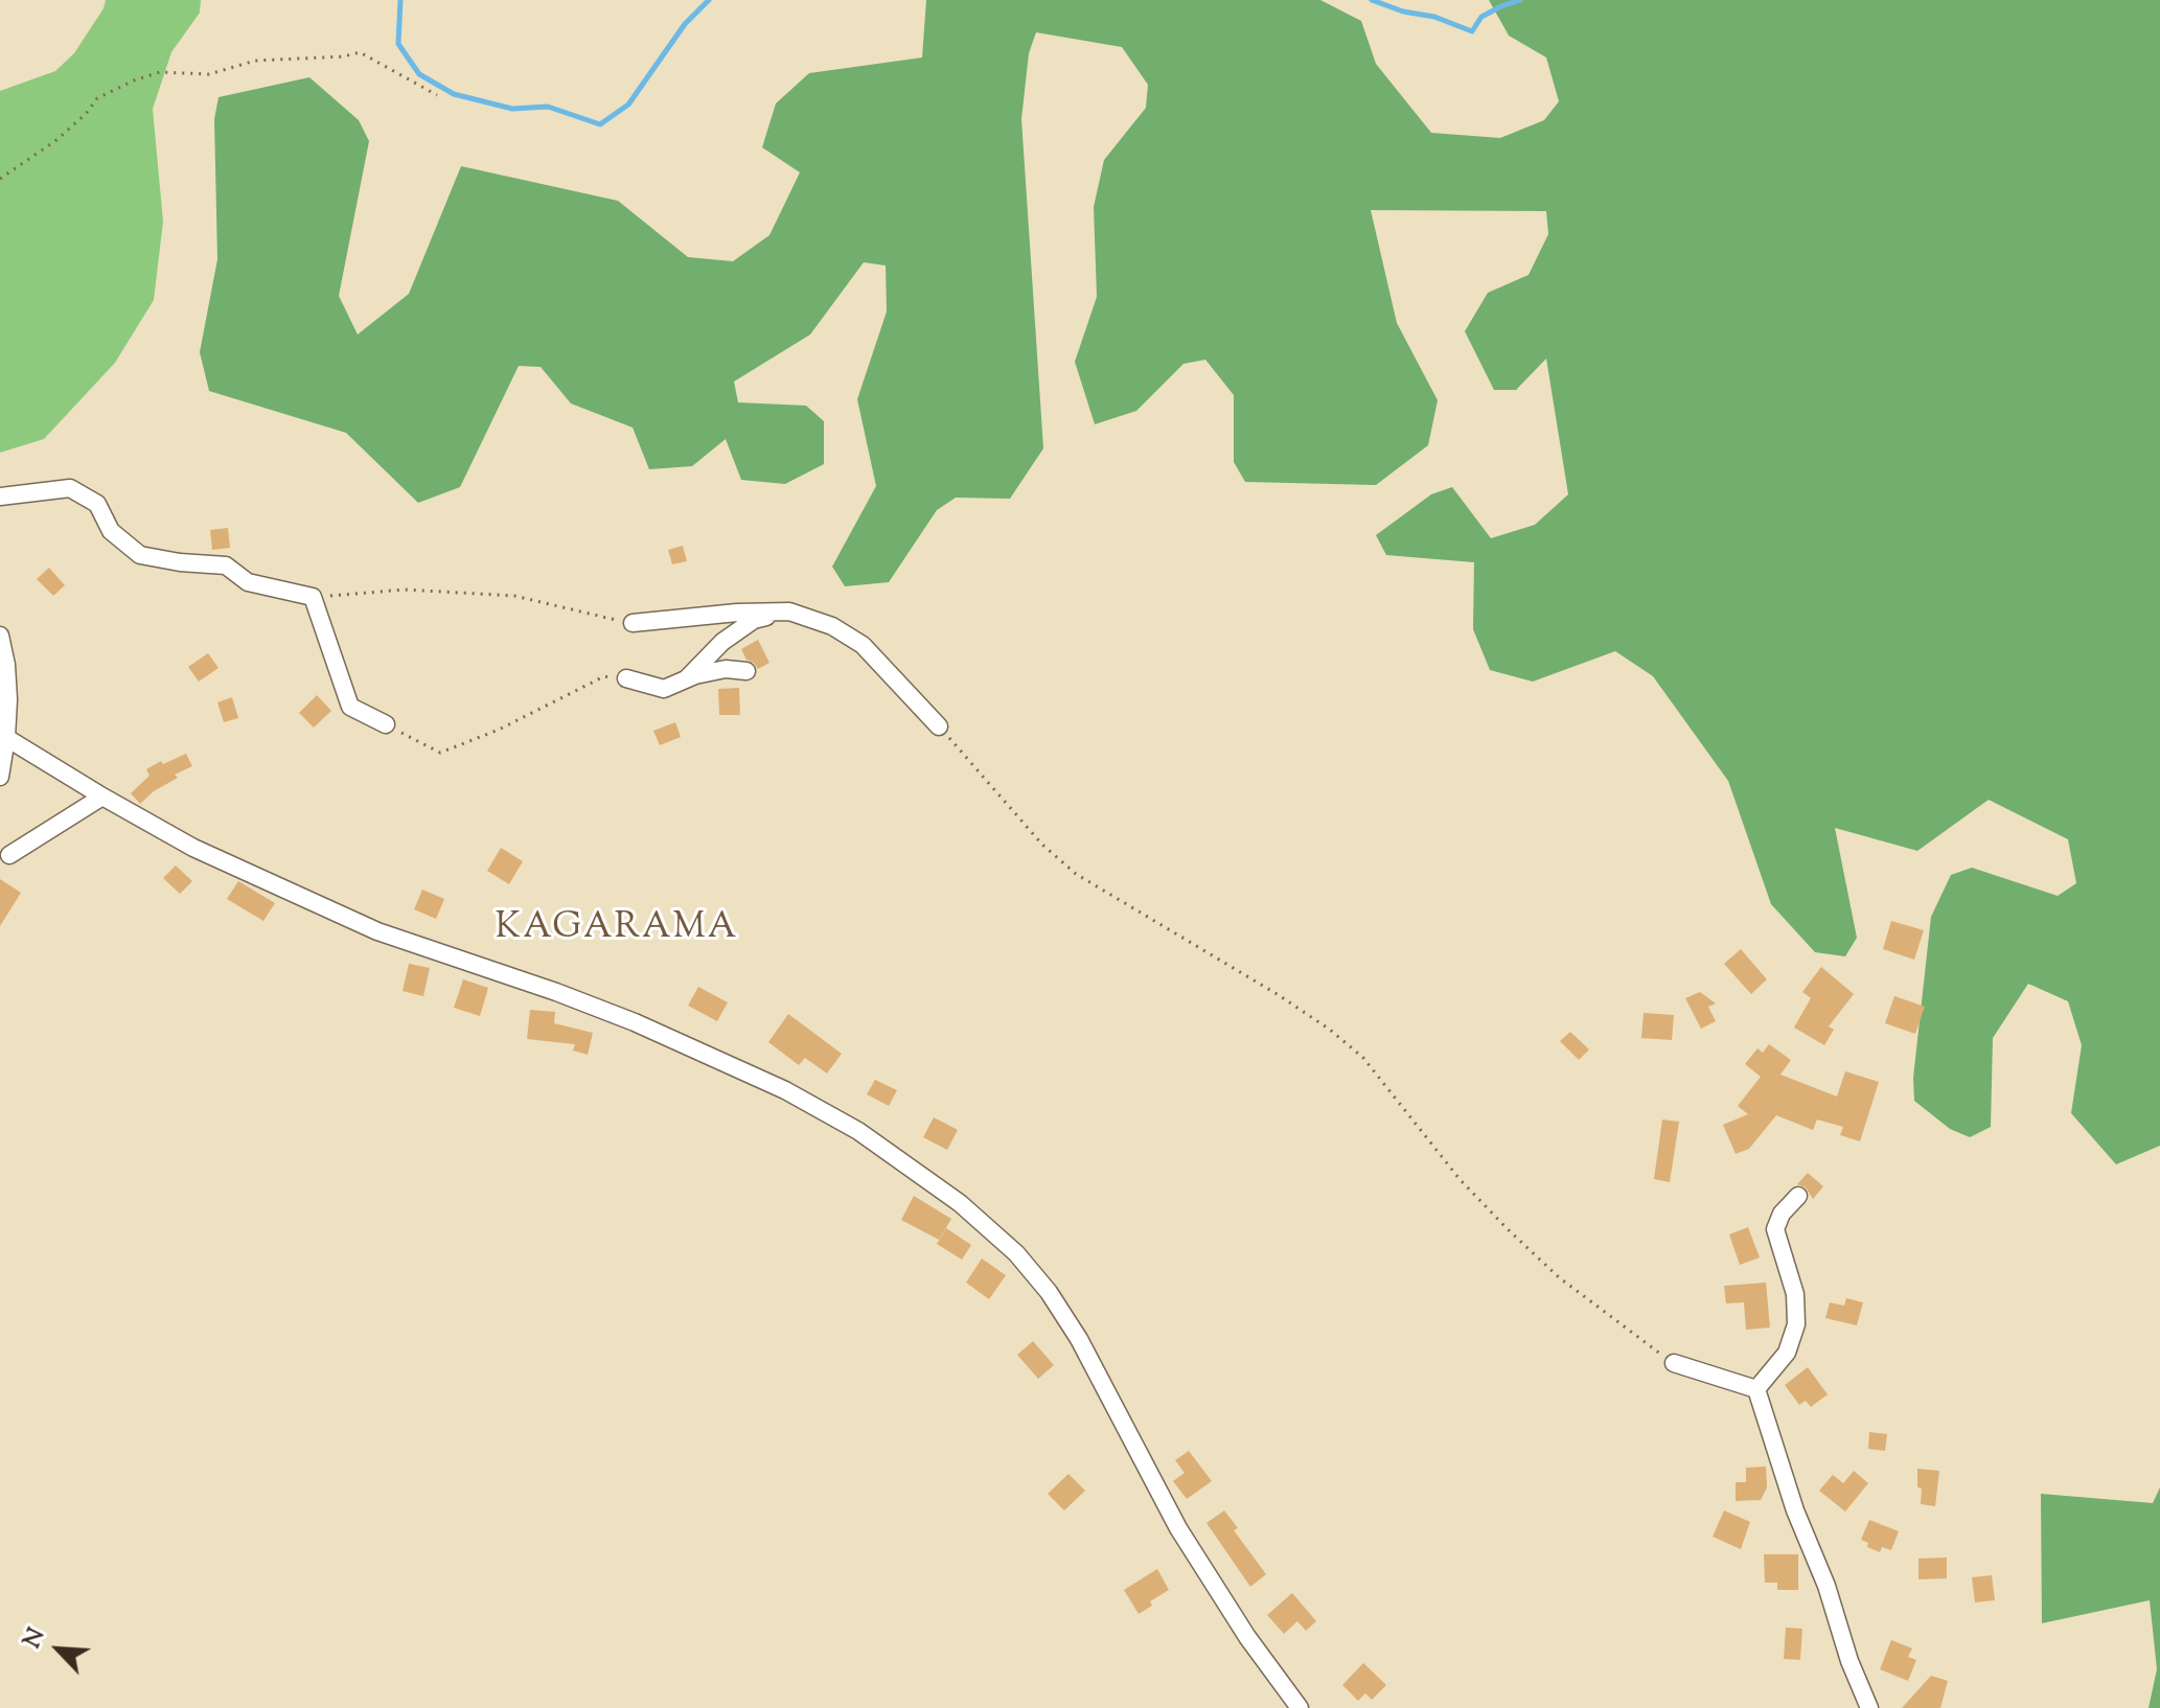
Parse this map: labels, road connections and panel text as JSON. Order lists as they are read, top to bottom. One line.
{"districts":["KAGARAMA"],"north":"top left"}
